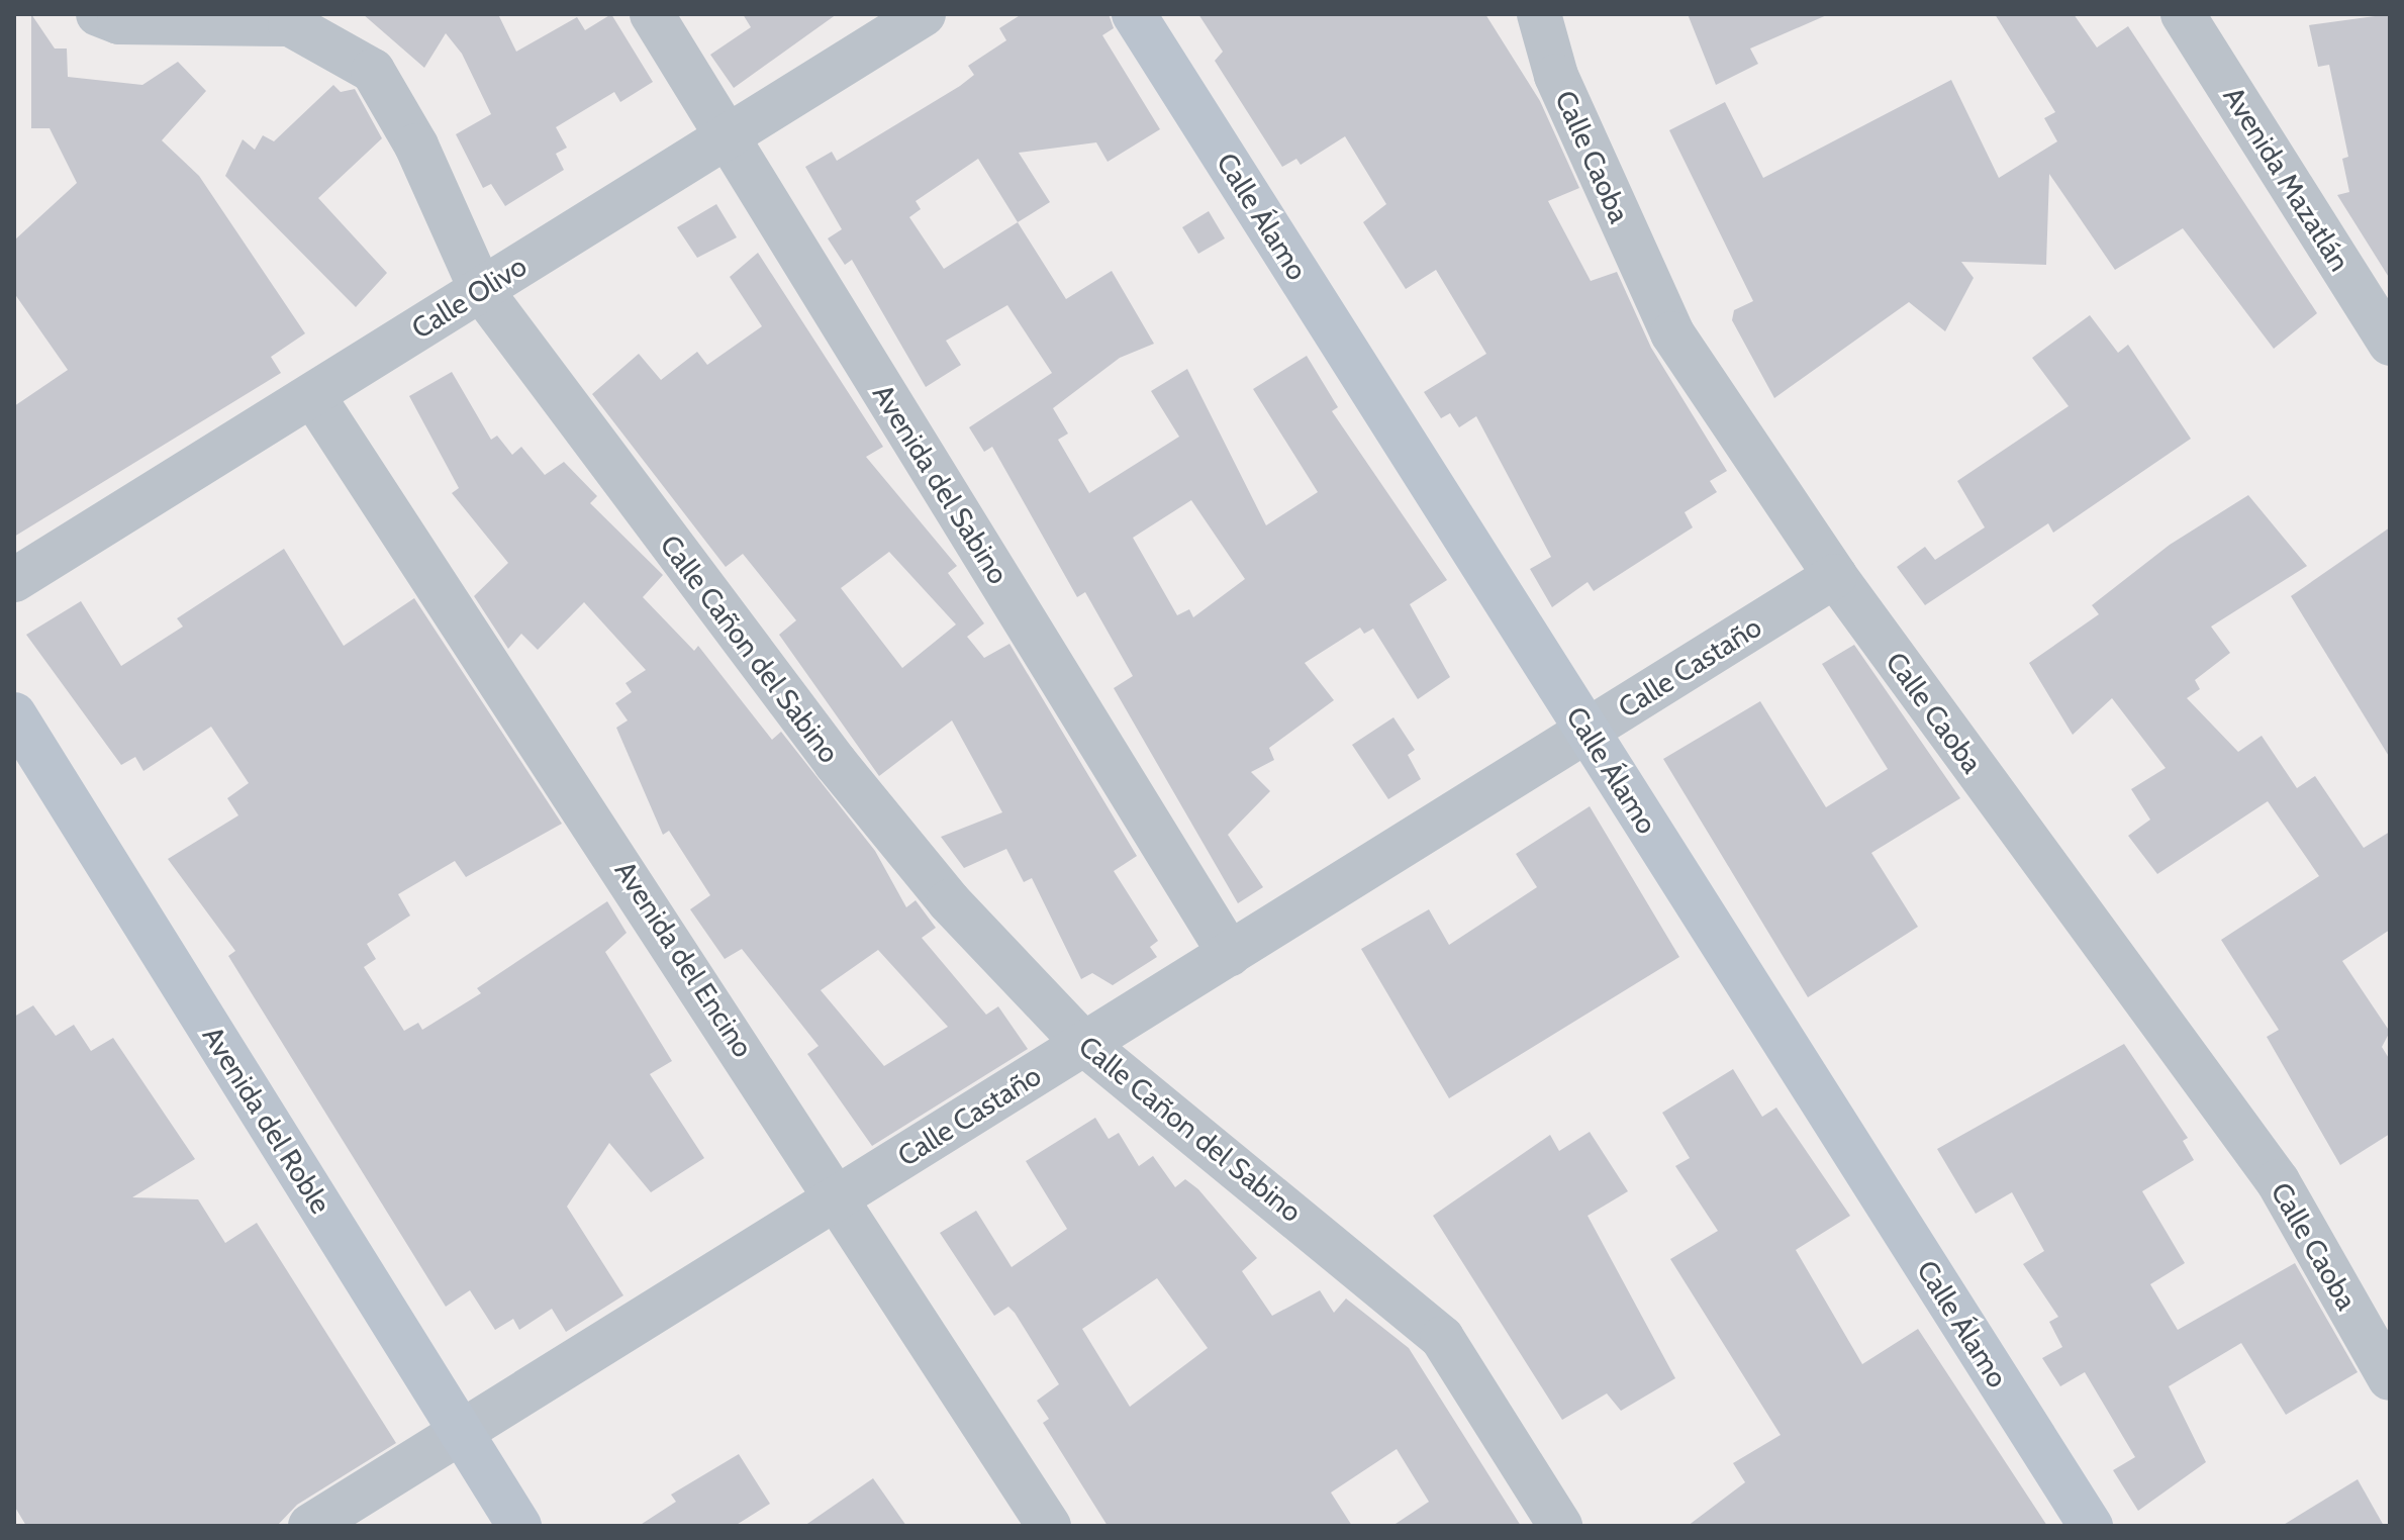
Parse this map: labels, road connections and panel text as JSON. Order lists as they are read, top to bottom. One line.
{"streets":{"main road":["Calle Álamo","Avenida del Roble"],"street":["Calle Caoba","Avenida Mazatlán","Calle Olivo","Avenida del Sabino","Calle Cañon del Sabino","Calle Castaño","Avenida del Encino"]},"crossings":[["Calle Caoba","Calle Castaño"],["Calle Álamo","Calle Castaño"],["Calle Olivo","Avenida del Sabino"],["Calle Olivo","Calle Cañon del Sabino"],["Calle Olivo","Avenida del Encino"],["Avenida del Sabino","Calle Castaño"],["Calle Cañon del Sabino","Calle Castaño"],["Calle Castaño","Avenida del Encino"],["Calle Castaño","Avenida del Roble"]]}
